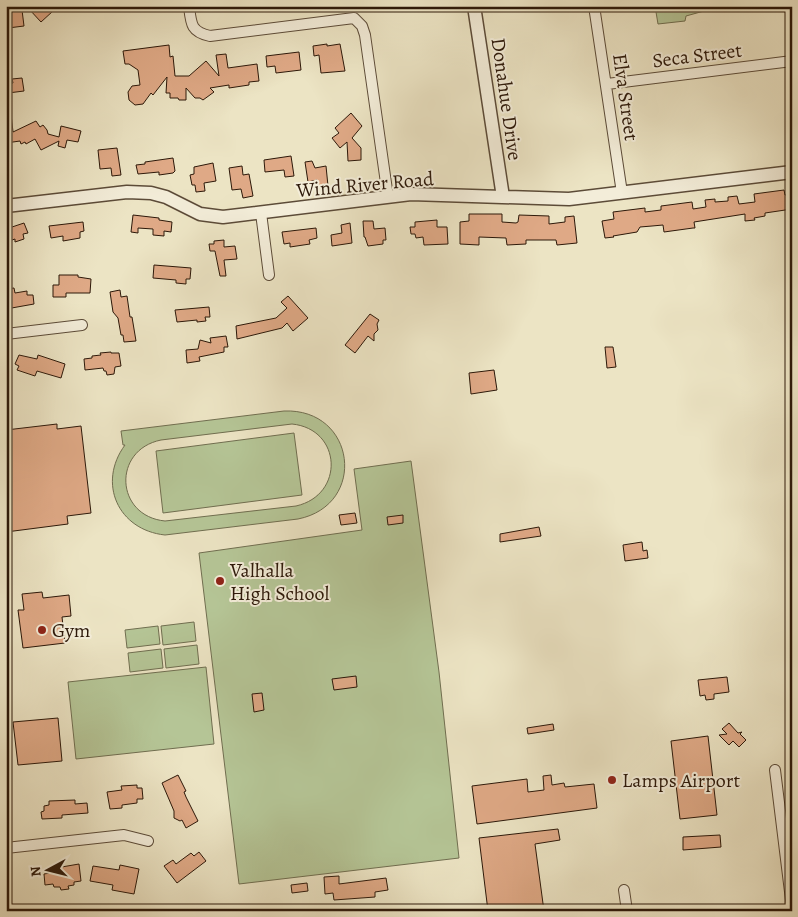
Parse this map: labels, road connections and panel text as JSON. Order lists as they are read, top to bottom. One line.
{"streets":{"street":["Seca Street","Elva Street","Donahue Drive","Wind River Road"]},"crossings":[["Seca Street","Elva Street"],["Elva Street","Wind River Road"],["Donahue Drive","Wind River Road"]],"places":["Valhalla High School","Gym","Lamps Airport"],"north":"left"}
